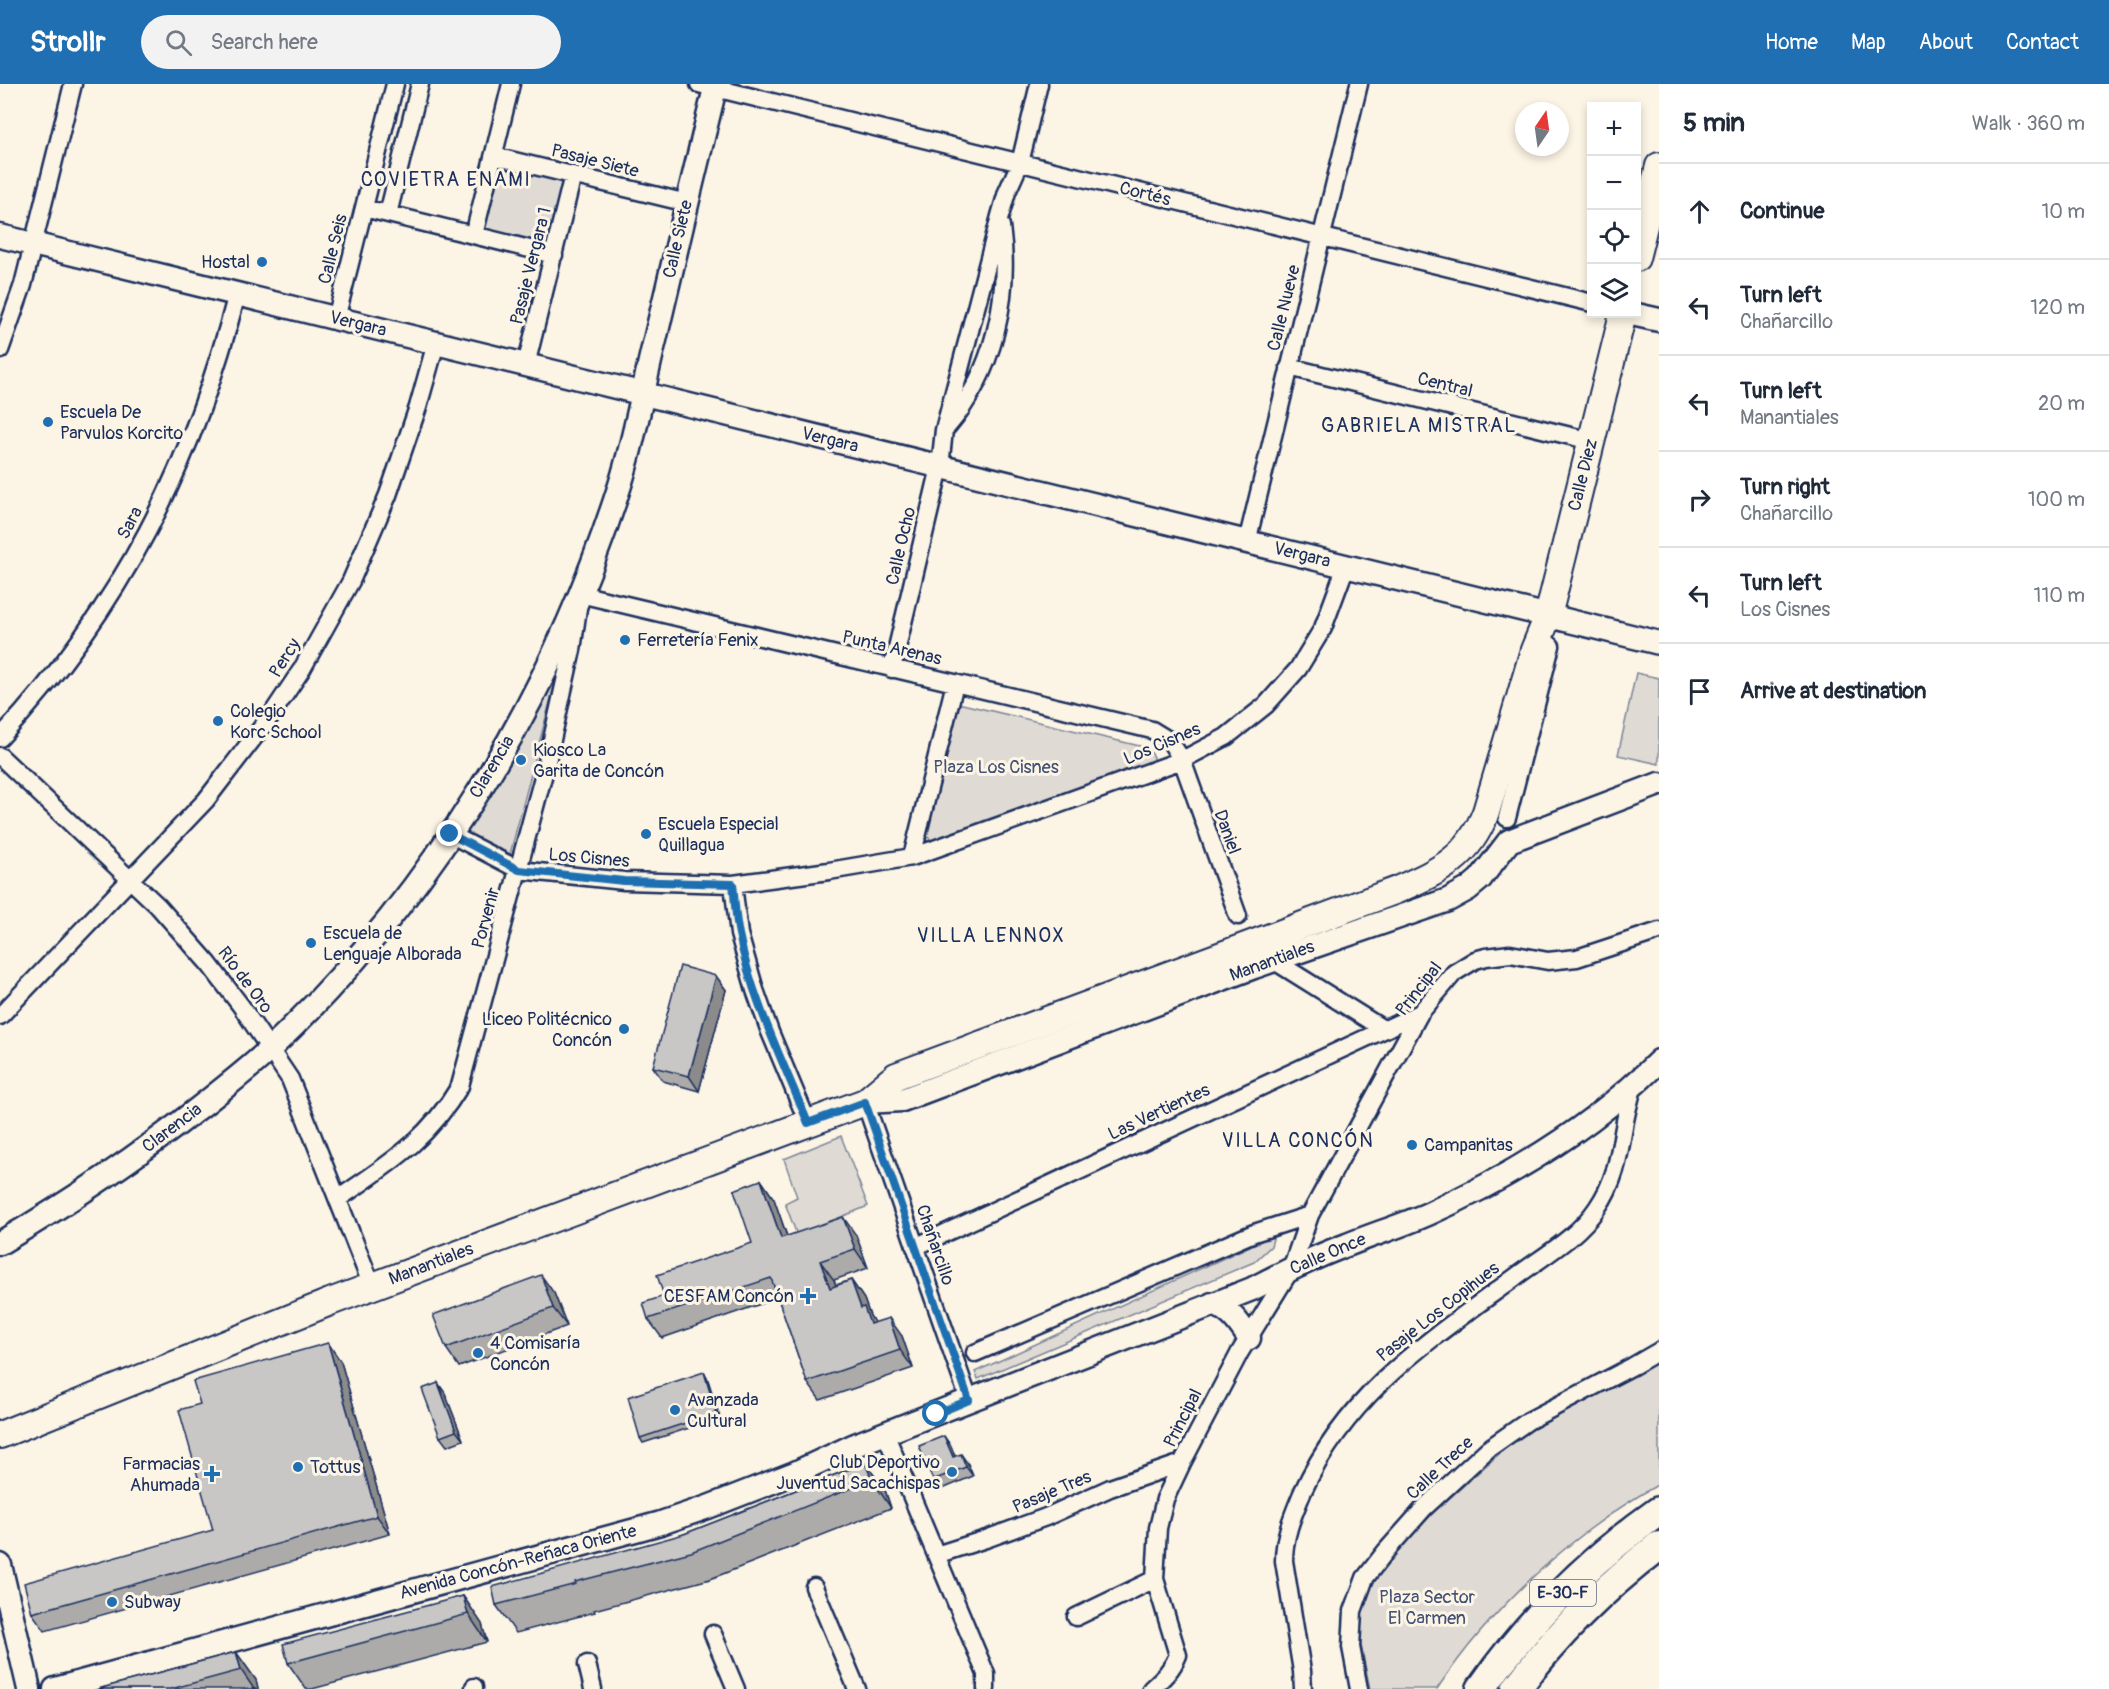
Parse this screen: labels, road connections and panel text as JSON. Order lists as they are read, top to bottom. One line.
{"streets":{"highway":["E-30-F"],"main road":["Calle Diez","Manantiales"],"street":["Pasaje Siete","Cortés","Calle Siete","Calle Seis","Pasaje Vergara 1","Calle Nueve","Vergara","Central","Sara","Calle Ocho","Punta Arenas","Percy","Los Cisnes","Clarencia","Daniel","Porvenir","Río de Oro","Principal","Las Vertientes","Chañarcillo","Calle Once","Pasaje Los Copihues","Calle Trece","Pasaje Tres","Avenida Concón-Reñaca Oriente"]},"crossings":[["Pasaje Siete","Calle Siete"],["Pasaje Siete","Pasaje Vergara 1"],["Cortés","Calle Siete"],["Cortés","Calle Nueve"],["Cortés","Calle Ocho"],["Calle Siete","Vergara"],["Calle Siete","Clarencia"],["Calle Seis","Vergara"],["Pasaje Vergara 1","Vergara"],["Calle Nueve","Vergara"],["Calle Nueve","Central"],["Vergara","Calle Diez"],["Vergara","Sara"],["Vergara","Calle Ocho"],["Vergara","Percy"],["Vergara","Los Cisnes"],["Vergara","Clarencia"],["Central","Calle Diez"],["Calle Diez","Manantiales"],["Calle Ocho","Punta Arenas"],["Punta Arenas","Los Cisnes"],["Punta Arenas","Clarencia"],["Punta Arenas","Daniel"],["Punta Arenas","Porvenir"],["Percy","Río de Oro"],["Los Cisnes","Clarencia"],["Los Cisnes","Daniel"],["Los Cisnes","Porvenir"],["Clarencia","Porvenir"],["Clarencia","Río de Oro"],["Porvenir","Río de Oro"],["Manantiales","Río de Oro"],["Manantiales","Chañarcillo"],["Principal","Las Vertientes"],["Principal","Calle Once"],["Principal","Pasaje Tres"],["Las Vertientes","Chañarcillo"],["Chañarcillo","Calle Once"],["Chañarcillo","Avenida Concón-Reñaca Oriente"],["Calle Once","Pasaje Los Copihues"],["Calle Once","Avenida Concón-Reñaca Oriente"]],"districts":["COVIETRA ENAMI","GABRIELA MISTRAL","VILLA LENNOX","VILLA CONCÓN"],"parks":["Plaza Los Cisnes","Plaza Sector El Carmen"],"places":{"other":["Hostal","Escuela De Parvulos Korcito","Ferretería Fenix","Colegio Korc School","Kiosco La Garita de Concón","Escuela Especial Quillagua","Escuela de Lenguaje Alborada","Liceo Politécnico Concón","Campanitas","4 Comisaría Concón","Avanzada Cultural","Tottus","Club Deportivo Juventud Sacachispas","Subway"],"health":["CESFAM Concón","Farmacias Ahumada"]},"north":"top","page":{"header":"Strollr","search":"Search here","nav":["Home","Map","About","Contact"],"heading":["5 min","Walk · 360 m"],"map_buttons":["+","−"],"list":[["Continue","10 m"],["Turn left","Chañarcillo","120 m"],["Turn left","Manantiales","20 m"],["Turn right","Chañarcillo","100 m"],["Turn left","Los Cisnes","110 m"],"Arrive at destination"]}}
